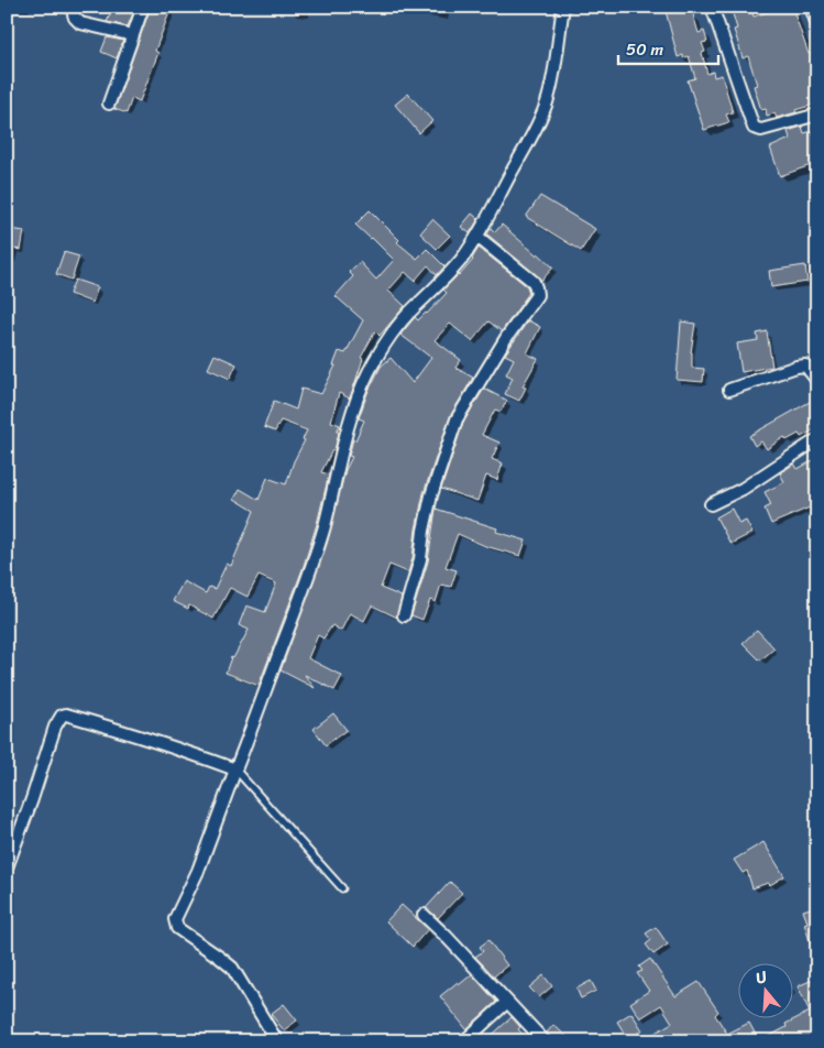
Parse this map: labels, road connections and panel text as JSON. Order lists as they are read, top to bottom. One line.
{"scale_bar":"50 m","north":"top"}
